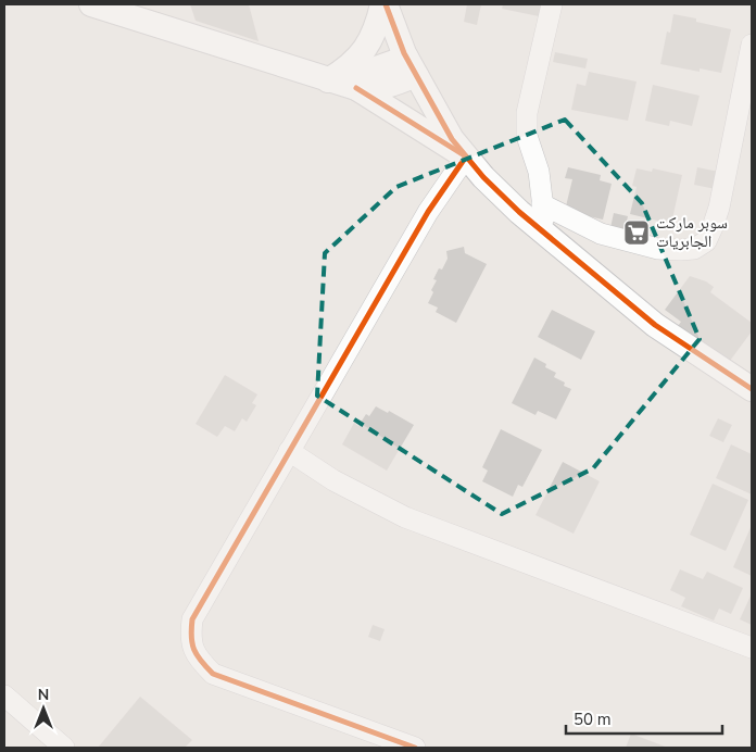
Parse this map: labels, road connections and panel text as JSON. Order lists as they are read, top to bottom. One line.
{"places":{"supermarket":["سوبر ماركت الجابريات"]},"scale_bar":"50 m","north":"top"}
